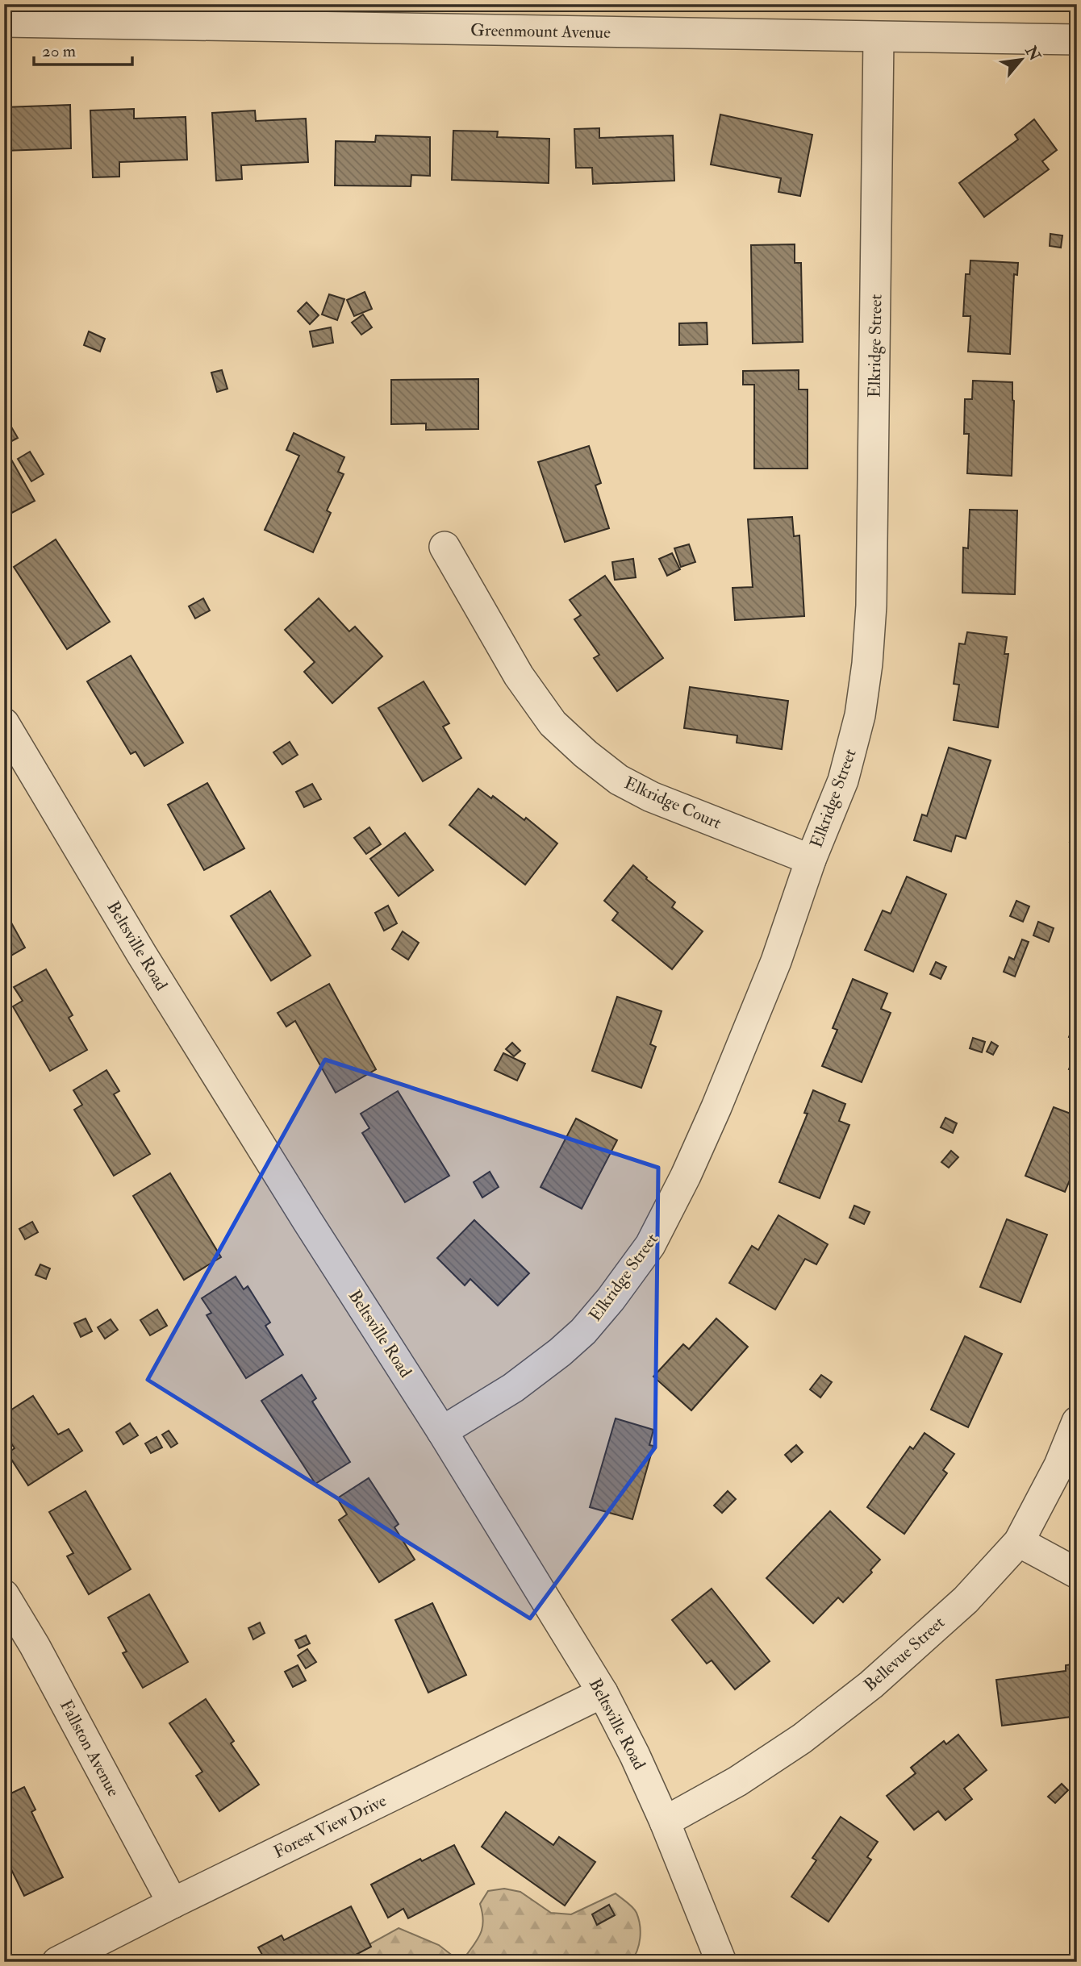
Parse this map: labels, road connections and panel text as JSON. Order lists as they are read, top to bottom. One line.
{"streets":{"street":["Greenmount Avenue","Elkridge Street","Elkridge Court","Beltsville Road","Bellevue Street","Fallston Avenue","Forest View Drive"]},"crossings":[["Greenmount Avenue","Elkridge Street"],["Elkridge Street","Elkridge Court"],["Elkridge Street","Beltsville Road"],["Beltsville Road","Bellevue Street"],["Beltsville Road","Forest View Drive"],["Fallston Avenue","Forest View Drive"]],"scale_bar":"20 m","north":"top right"}
